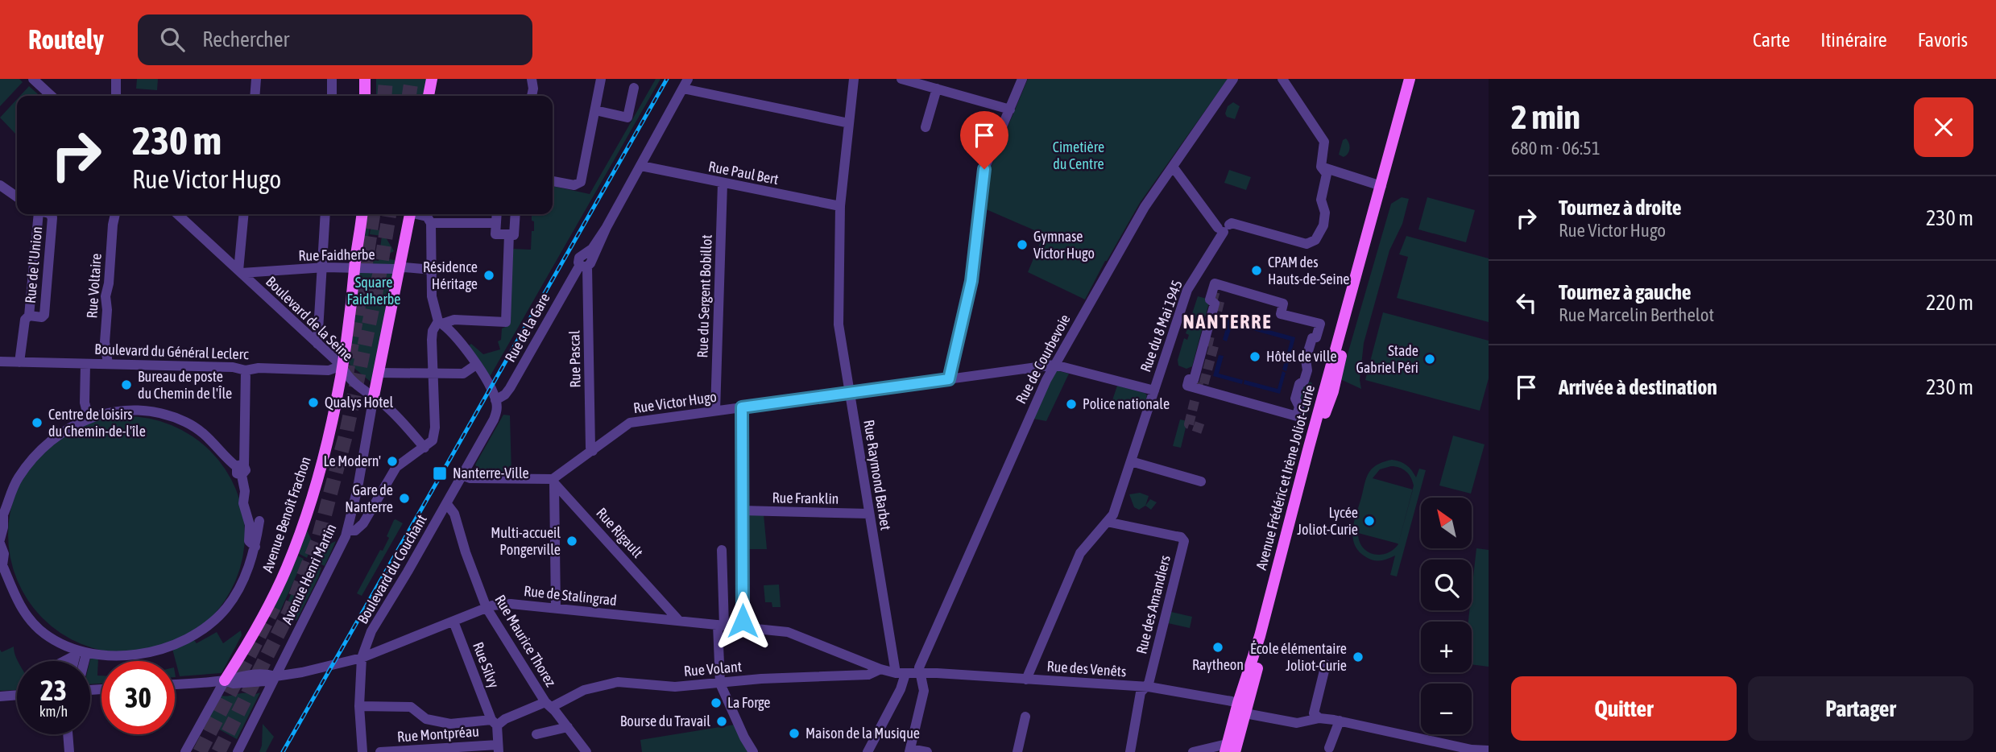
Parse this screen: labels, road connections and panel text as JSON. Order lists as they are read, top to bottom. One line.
{"streets":{"main road":["Avenue Frédéric et Irène Joliot-Curie","Avenue Benoît Frachon"],"street":["Rue Paul Bert","Rue Faidherbe","Rue de l'Union","Rue Voltaire","Rue du Sergent Bobillot","Boulevard de la Seine","Rue du 8 Mai 1945","Rue de la Gare","Boulevard du Général Leclerc","Rue Pascal","Rue de Courbevoie","Rue Victor Hugo","Rue Raymond Barbet","Rue Franklin","Rue Rigault","Boulevard du Couchant","Avenue Henri Martin","Rue de Stalingrad","Rue des Amandiers","Rue Maurice Thorez","Rue Silvy","Rue Volant","Rue des Venêts","Rue Montpréau"]},"crossings":[["Rue Paul Bert","Rue du Sergent Bobillot"],["Rue Paul Bert","Rue Pascal"],["Rue Paul Bert","Rue Raymond Barbet"],["Rue Faidherbe","Boulevard de la Seine"],["Rue Faidherbe","Avenue Benoît Frachon"],["Rue de l'Union","Boulevard du Général Leclerc"],["Rue Voltaire","Boulevard du Général Leclerc"],["Rue du Sergent Bobillot","Rue Victor Hugo"],["Boulevard de la Seine","Boulevard du Général Leclerc"],["Boulevard de la Seine","Avenue Benoît Frachon"],["Boulevard de la Seine","Avenue Henri Martin"],["Rue du 8 Mai 1945","Rue des Amandiers"],["Rue du 8 Mai 1945","Rue des Venêts"],["Rue de la Gare","Rue Pascal"],["Rue de la Gare","Boulevard du Couchant"],["Boulevard du Général Leclerc","Avenue Benoît Frachon"],["Rue Pascal","Rue Victor Hugo"],["Rue de Courbevoie","Rue Victor Hugo"],["Rue de Courbevoie","Rue des Venêts"],["Rue Victor Hugo","Rue Raymond Barbet"],["Rue Victor Hugo","Rue Rigault"],["Rue Raymond Barbet","Rue Franklin"],["Rue Raymond Barbet","Rue de Stalingrad"],["Rue Raymond Barbet","Rue des Venêts"],["Avenue Frédéric et Irène Joliot-Curie","Rue des Venêts"],["Avenue Benoît Frachon","Rue de Stalingrad"],["Rue Rigault","Rue de Stalingrad"],["Boulevard du Couchant","Rue de Stalingrad"],["Boulevard du Couchant","Rue Maurice Thorez"],["Avenue Henri Martin","Rue de Stalingrad"],["Rue de Stalingrad","Rue Maurice Thorez"],["Rue de Stalingrad","Rue Silvy"],["Rue de Stalingrad","Rue Volant"],["Rue de Stalingrad","Rue des Venêts"],["Rue des Amandiers","Rue des Venêts"],["Rue Maurice Thorez","Rue Volant"],["Rue Silvy","Rue Volant"],["Rue Silvy","Rue Montpréau"]],"districts":["NANTERRE"],"parks":["Cimetière du Centre","Square Faidherbe"],"places":{"other":["Gymnase Victor Hugo","CPAM des Hauts-de-Seine","Résidence Héritage","Hôtel de ville","Stade Gabriel Péri","Bureau de poste du Chemin de l'Île","Qualys Hotel","Police nationale","Centre de loisirs du Chemin-de-l'île","Le Modern'","Gare de Nanterre","Lycée Joliot-Curie","Multi-accueil Pongerville","Raytheon","École élémentaire Joliot-Curie","La Forge","Bourse du Travail","Maison de la Musique"],"transit":["Nanterre-Ville"]},"north":"top left","page":{"header":"Routely","search":"Rechercher","nav":["Carte","Itinéraire","Favoris"],"heading":["2 min","680 m · 06:51"],"turn":["230 m","Rue Victor Hugo"],"list":[{"name":"Tournez à droite","note":"Rue Victor Hugo","value":"230 m"},{"name":"Tournez à gauche","note":"Rue Marcelin Berthelot","value":"220 m"},{"name":"Arrivée à destination","value":"230 m"}],"map_buttons":["+","−"],"speed":"23 km/h","limit":"30","buttons":["Quitter","Partager"]}}
